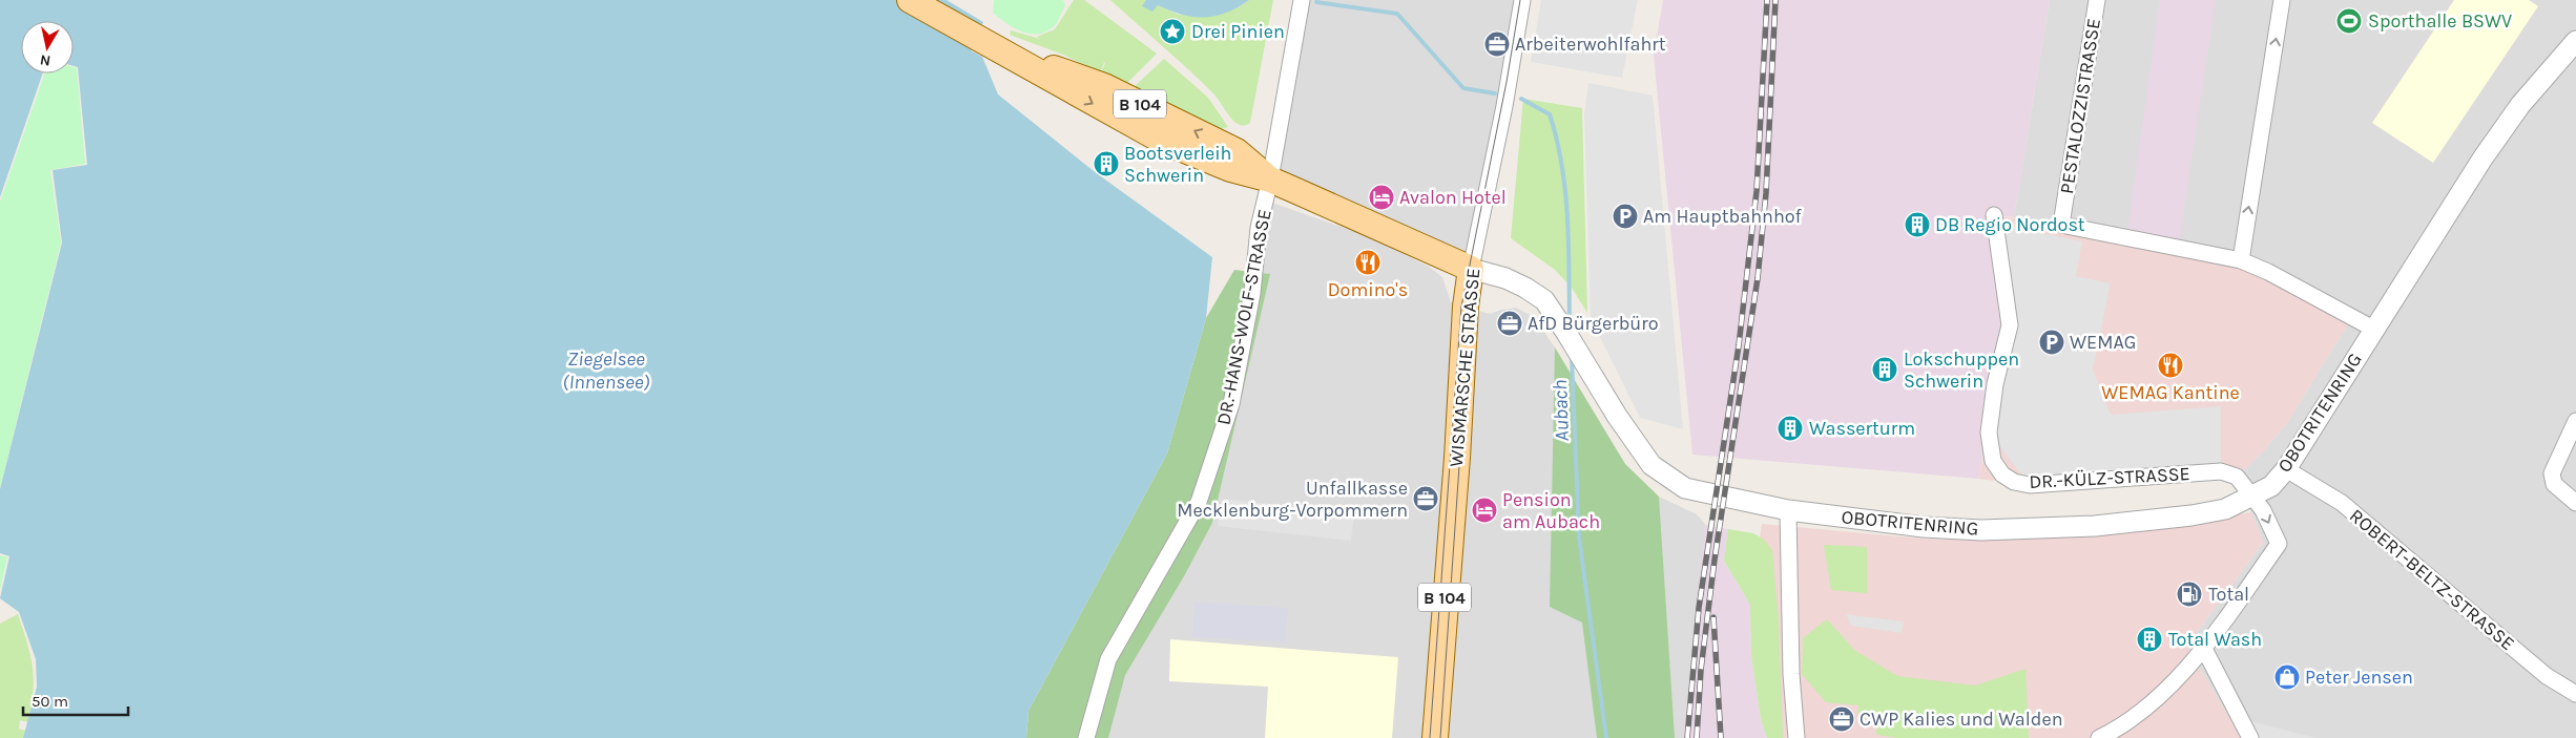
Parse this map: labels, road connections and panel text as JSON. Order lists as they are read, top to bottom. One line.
{"streets":{"main road":["B 104","WISMARSCHE STRASSE"],"street":["PESTALOZZISTRASSE","DR.-HANS-WOLF-STRASSE","OBOTRITENRING","DR.-KÜLZ-STRASSE","ROBERT-BELTZ-STRASSE"]},"crossings":[["B 104","DR.-HANS-WOLF-STRASSE"],["B 104","WISMARSCHE STRASSE"],["B 104","OBOTRITENRING"],["PESTALOZZISTRASSE","OBOTRITENRING"],["WISMARSCHE STRASSE","OBOTRITENRING"],["OBOTRITENRING","DR.-KÜLZ-STRASSE"],["OBOTRITENRING","ROBERT-BELTZ-STRASSE"]],"water":["Ziegelsee (Innensee)","Aubach"],"places":{"sports":["Sporthalle BSWV"],"place":["Drei Pinien"],"office":["Arbeiterwohlfahrt","AfD Bürgerbüro","Unfallkasse Mecklenburg-Vorpommern","CWP Kalies und Walden"],"building":["Bootsverleih Schwerin","DB Regio Nordost","Lokschuppen Schwerin","Wasserturm","Total Wash"],"hotel":["Avalon Hotel","Pension am Aubach"],"parking":["Am Hauptbahnhof","WEMAG"],"restaurant":["Domino's","WEMAG Kantine"],"fuel station":["Total"],"shop":["Peter Jensen"]},"scale_bar":"50 m","north":"bottom"}
